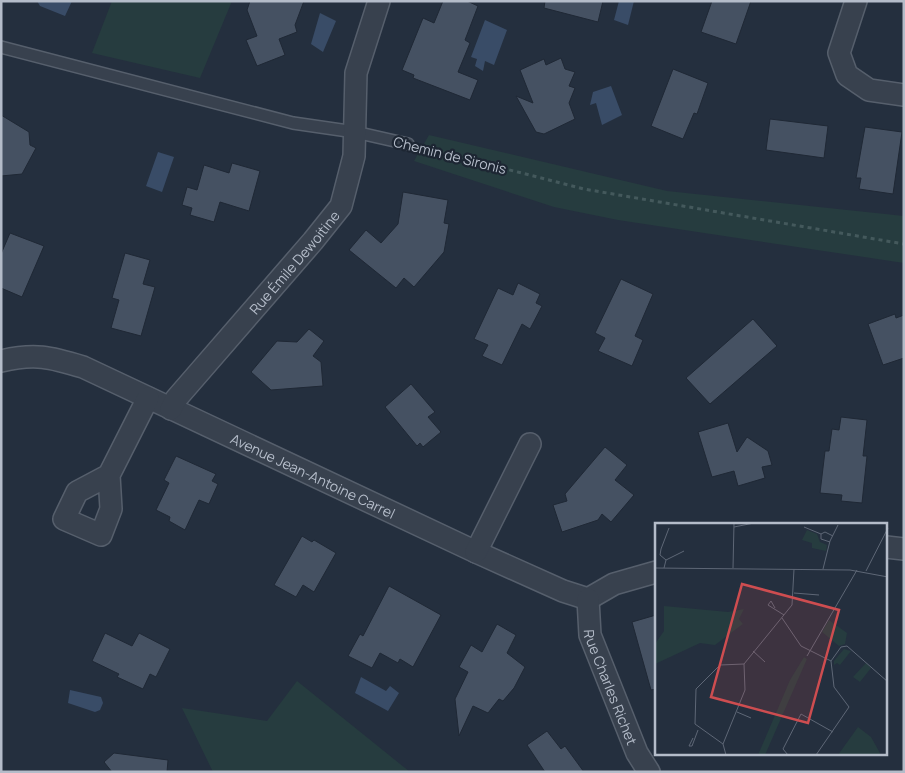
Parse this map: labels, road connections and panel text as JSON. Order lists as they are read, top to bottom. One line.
{"streets":{"street":["Rue Émile Dewoitine","Avenue Jean-Antoine Carrel","Rue Charles Richet"],"lane":["Chemin de Sironis"]},"crossings":[["Chemin de Sironis","Rue Émile Dewoitine"],["Rue Émile Dewoitine","Avenue Jean-Antoine Carrel"],["Avenue Jean-Antoine Carrel","Rue Charles Richet"]]}
